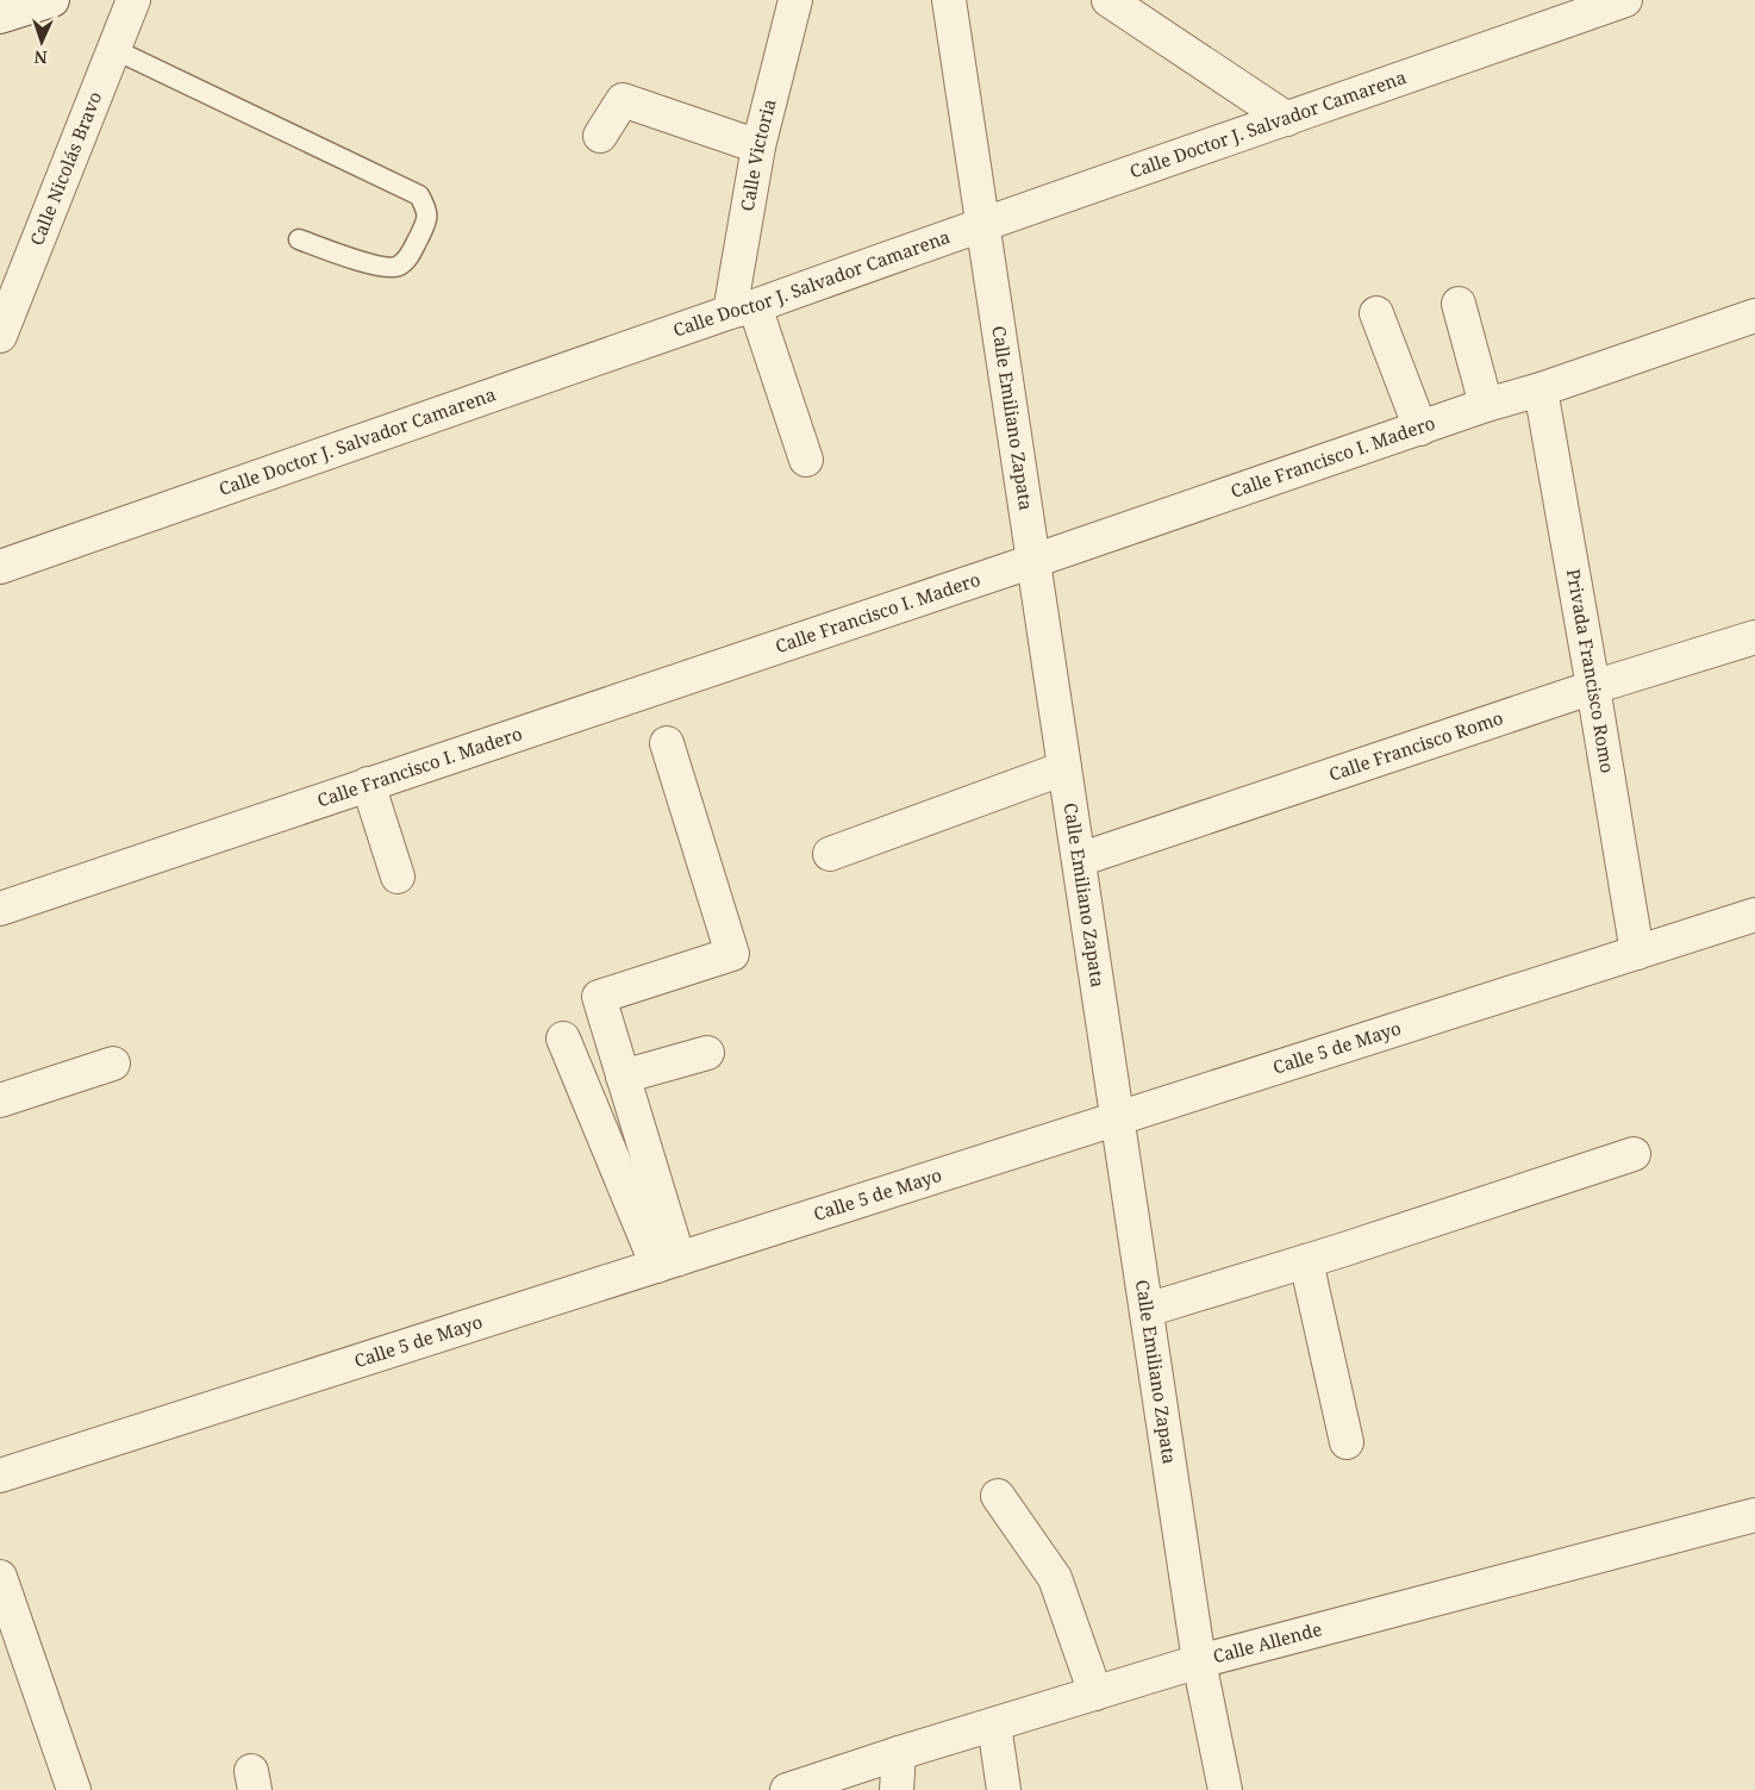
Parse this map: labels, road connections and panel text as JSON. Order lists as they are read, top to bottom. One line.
{"streets":{"street":["Calle Doctor J. Salvador Camarena","Calle Victoria","Calle Nicolás Bravo","Calle Emiliano Zapata","Calle Francisco I. Madero","Privada Francisco Romo","Calle Francisco Romo","Calle 5 de Mayo","Calle Allende"]},"crossings":[["Calle Doctor J. Salvador Camarena","Calle Victoria"],["Calle Doctor J. Salvador Camarena","Calle Emiliano Zapata"],["Calle Emiliano Zapata","Calle Francisco I. Madero"],["Calle Emiliano Zapata","Calle Francisco Romo"],["Calle Emiliano Zapata","Calle 5 de Mayo"],["Calle Emiliano Zapata","Calle Allende"],["Calle Francisco I. Madero","Privada Francisco Romo"],["Privada Francisco Romo","Calle Francisco Romo"],["Privada Francisco Romo","Calle 5 de Mayo"]],"north":"bottom"}
